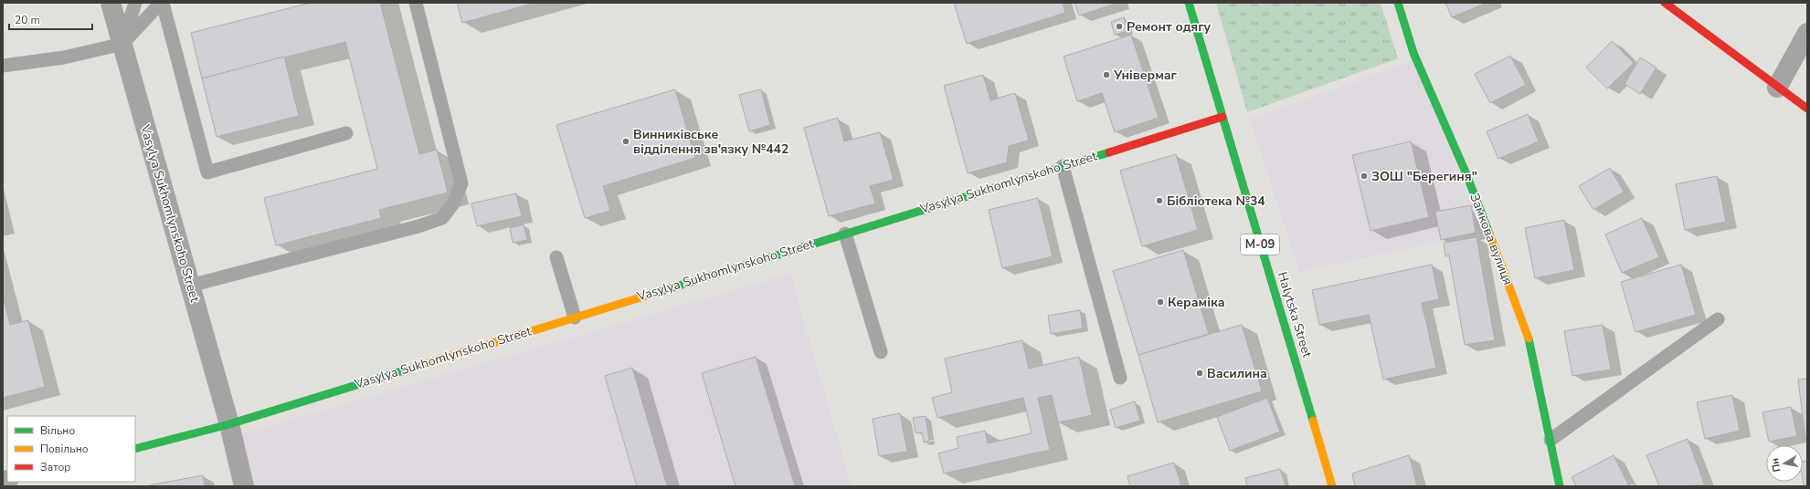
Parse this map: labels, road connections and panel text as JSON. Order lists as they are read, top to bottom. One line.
{"streets":{"street":["Vasylya Sukhomlynskoho Street","Замкова вулиця","М-09","Halytska Street"]},"crossings":[["Vasylya Sukhomlynskoho Street","Halytska Street"]],"places":["Ремонт одягу","Універмаг","Винниківське відділення зв'язку №442","ЗОШ \"Берегиня\"","Бібліотека №34","Кераміка","Василина"],"legend":["Вільно","Повільно","Затор"],"scale_bar":"20 m","north":"left"}
